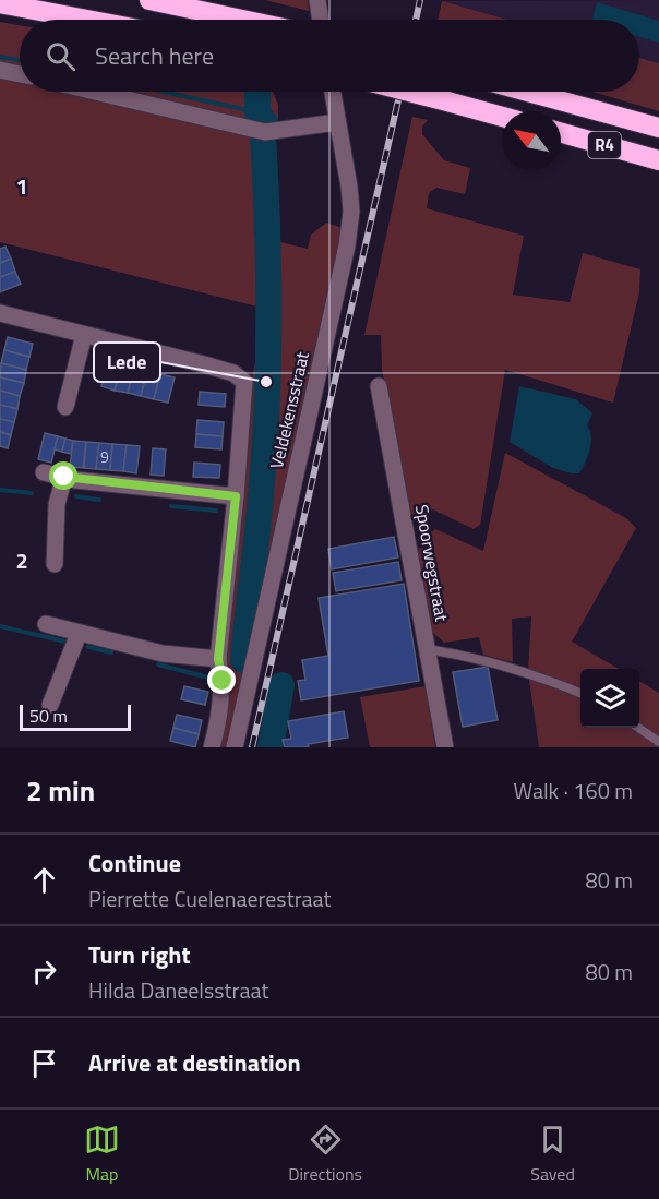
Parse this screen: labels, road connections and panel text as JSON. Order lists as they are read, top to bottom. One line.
{"streets":{"highway":["R4"],"street":["Veldekensstraat","Spoorwegstraat"]},"places":["Lede"],"house_numbers":["9"],"scale_bar":"50 m","north":"top left","page":{"search":"Search here","scale":"50 m","heading":["2 min","Walk · 160 m"],"list":[["Continue","Pierrette Cuelenaerestraat","80 m"],["Turn right","Hilda Daneelsstraat","80 m"],"Arrive at destination"],"nav":["Map","Directions","Saved"]},"grid":{"rows":["1","2"]}}
